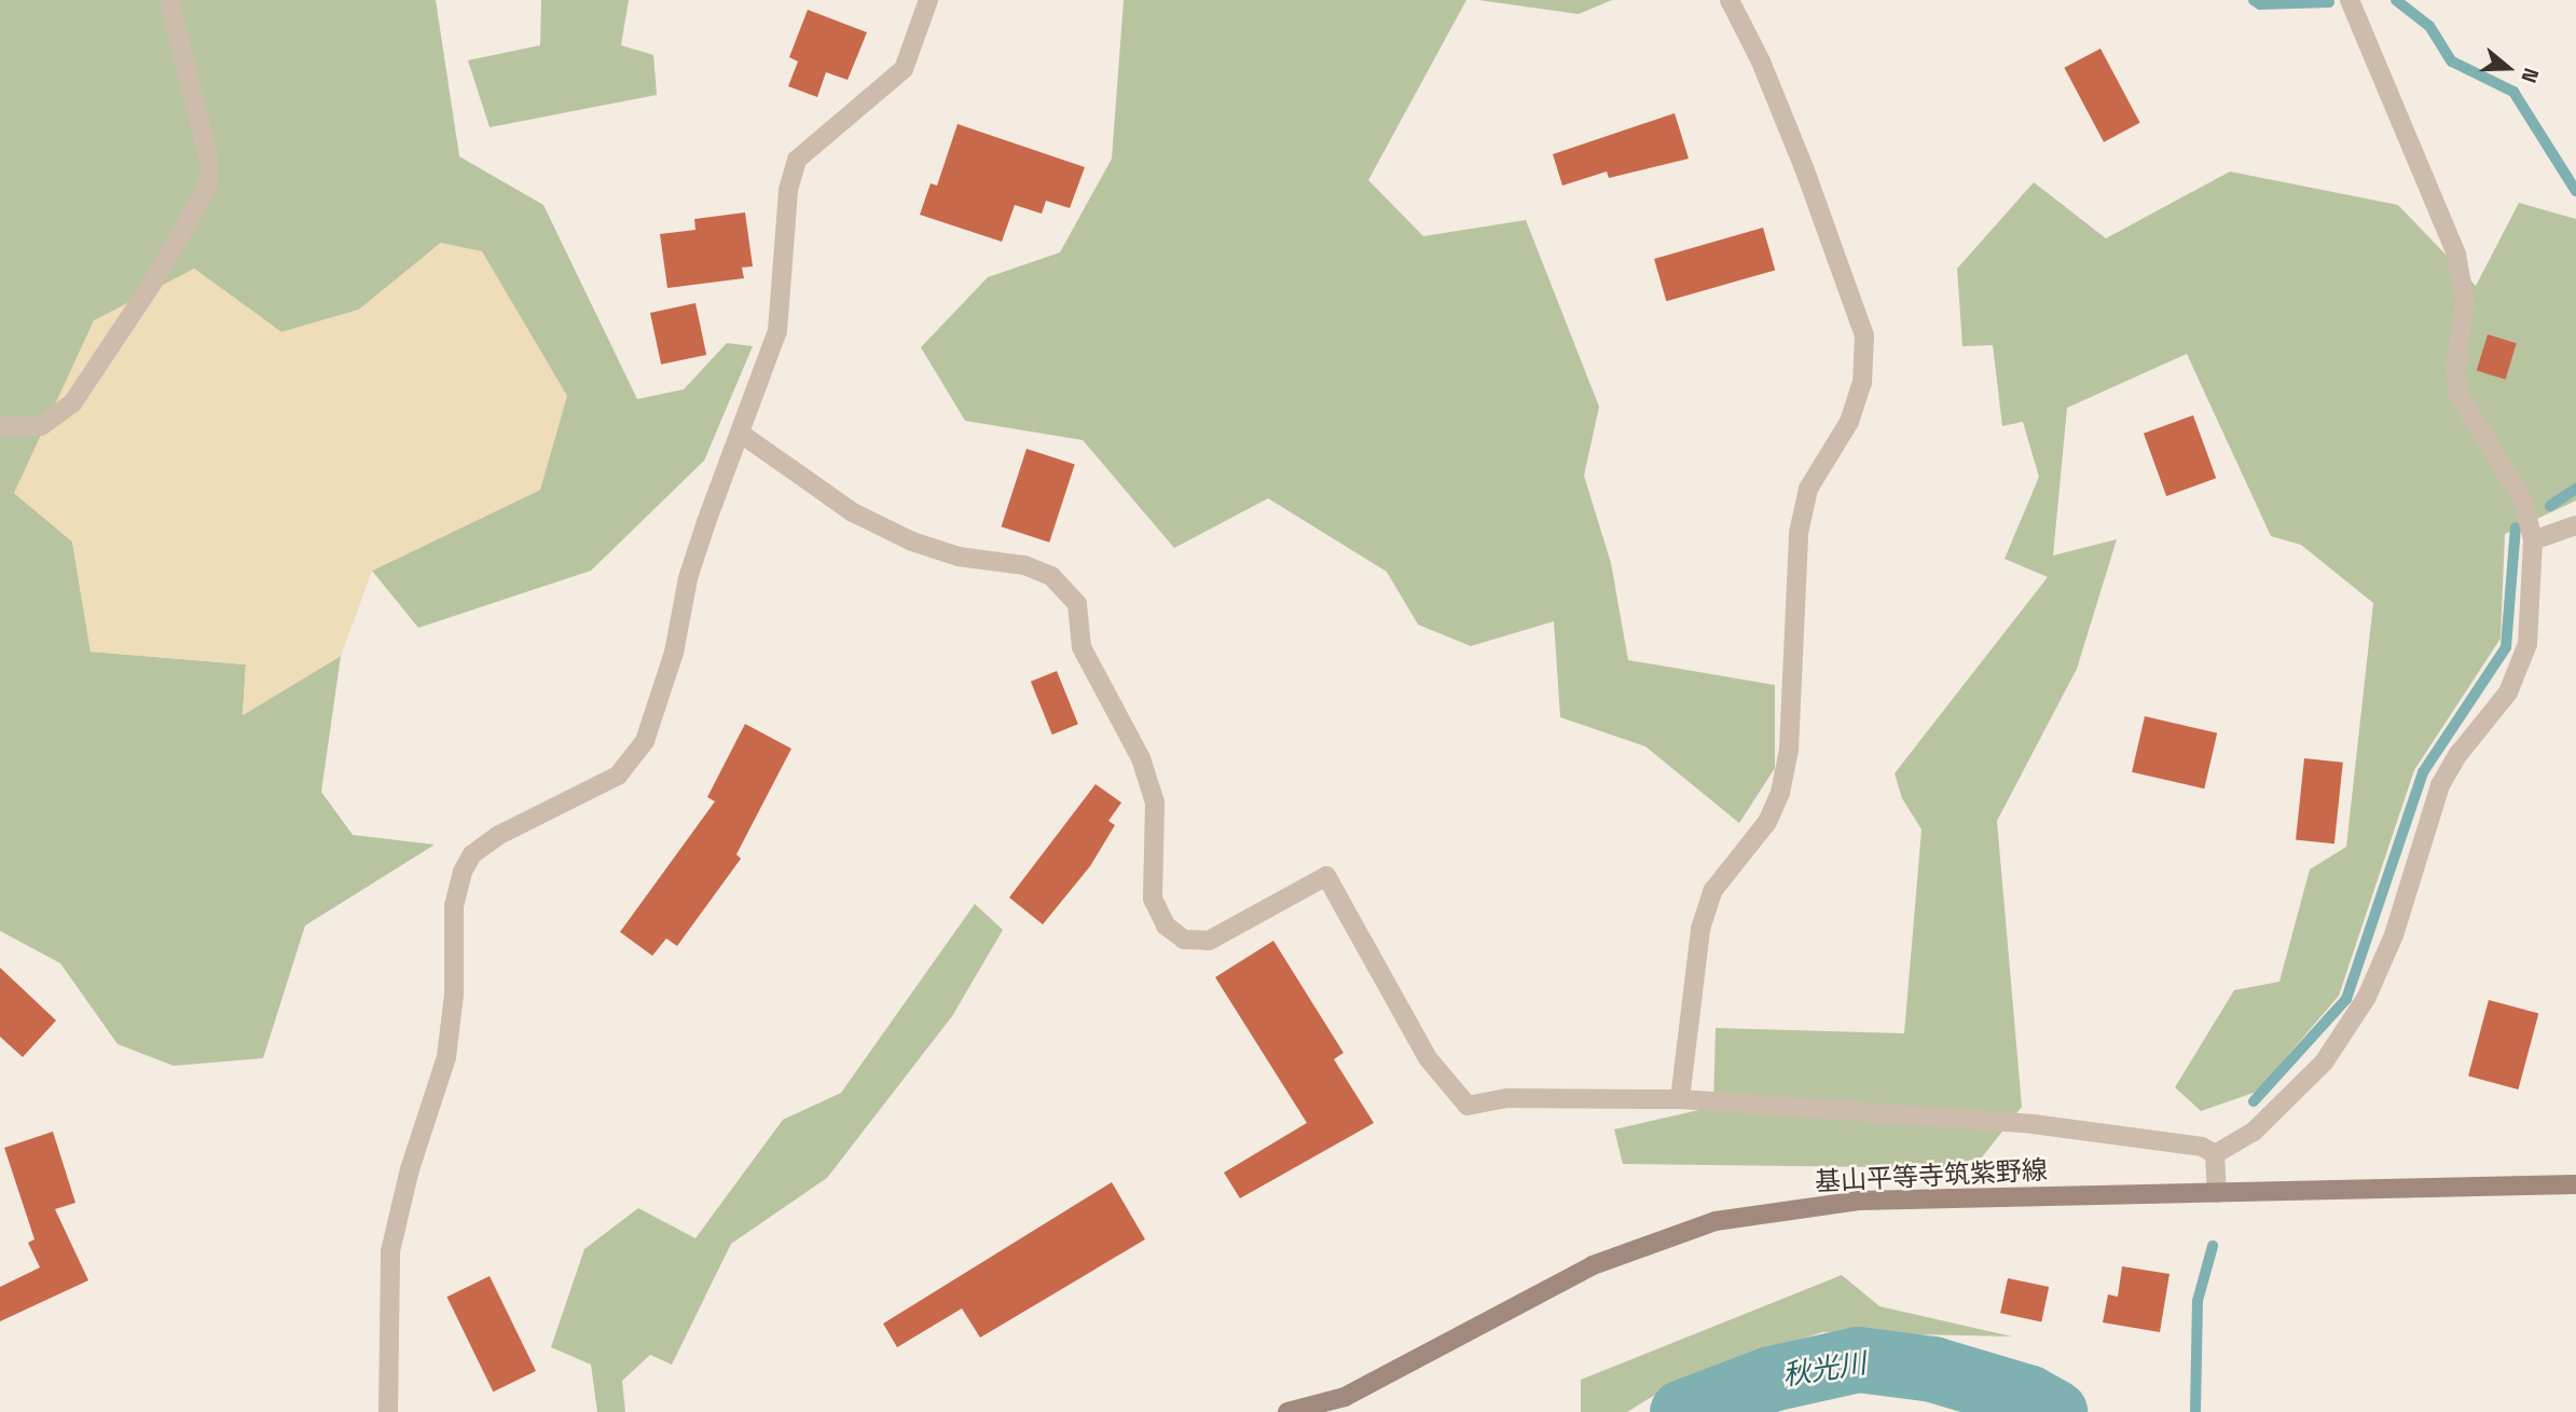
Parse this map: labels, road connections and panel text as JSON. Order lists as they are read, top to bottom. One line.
{"streets":{"main road":["基山平等寺筑紫野線"]},"water":["秋光川"],"north":"right"}
